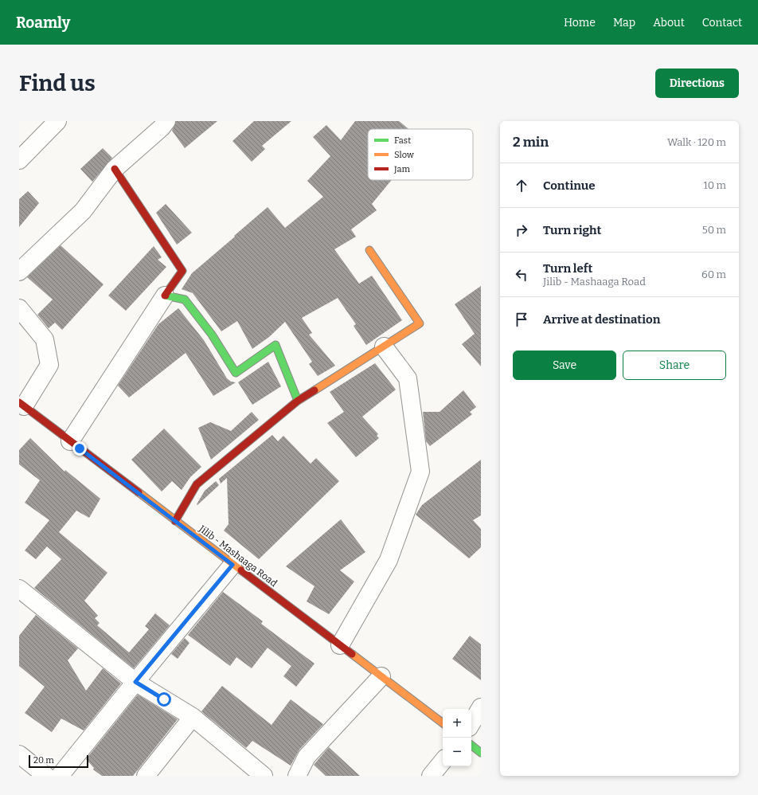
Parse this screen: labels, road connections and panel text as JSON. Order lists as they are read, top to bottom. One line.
{"streets":{"street":["Jilib - Mashaaga Road"]},"legend":["Fast","Slow","Jam"],"scale_bar":"20 m","page":{"header":"Roamly","nav":["Home","Map","About","Contact"],"buttons":["Directions",["Save","Share"]],"title":"Find us","heading":["2 min","Walk · 120 m"],"list":[["Continue","10 m"],["Turn right","50 m"],["Turn left","Jilib - Mashaaga Road","60 m"],"Arrive at destination"],"map_buttons":["+","−"],"scale":"20 m"}}
